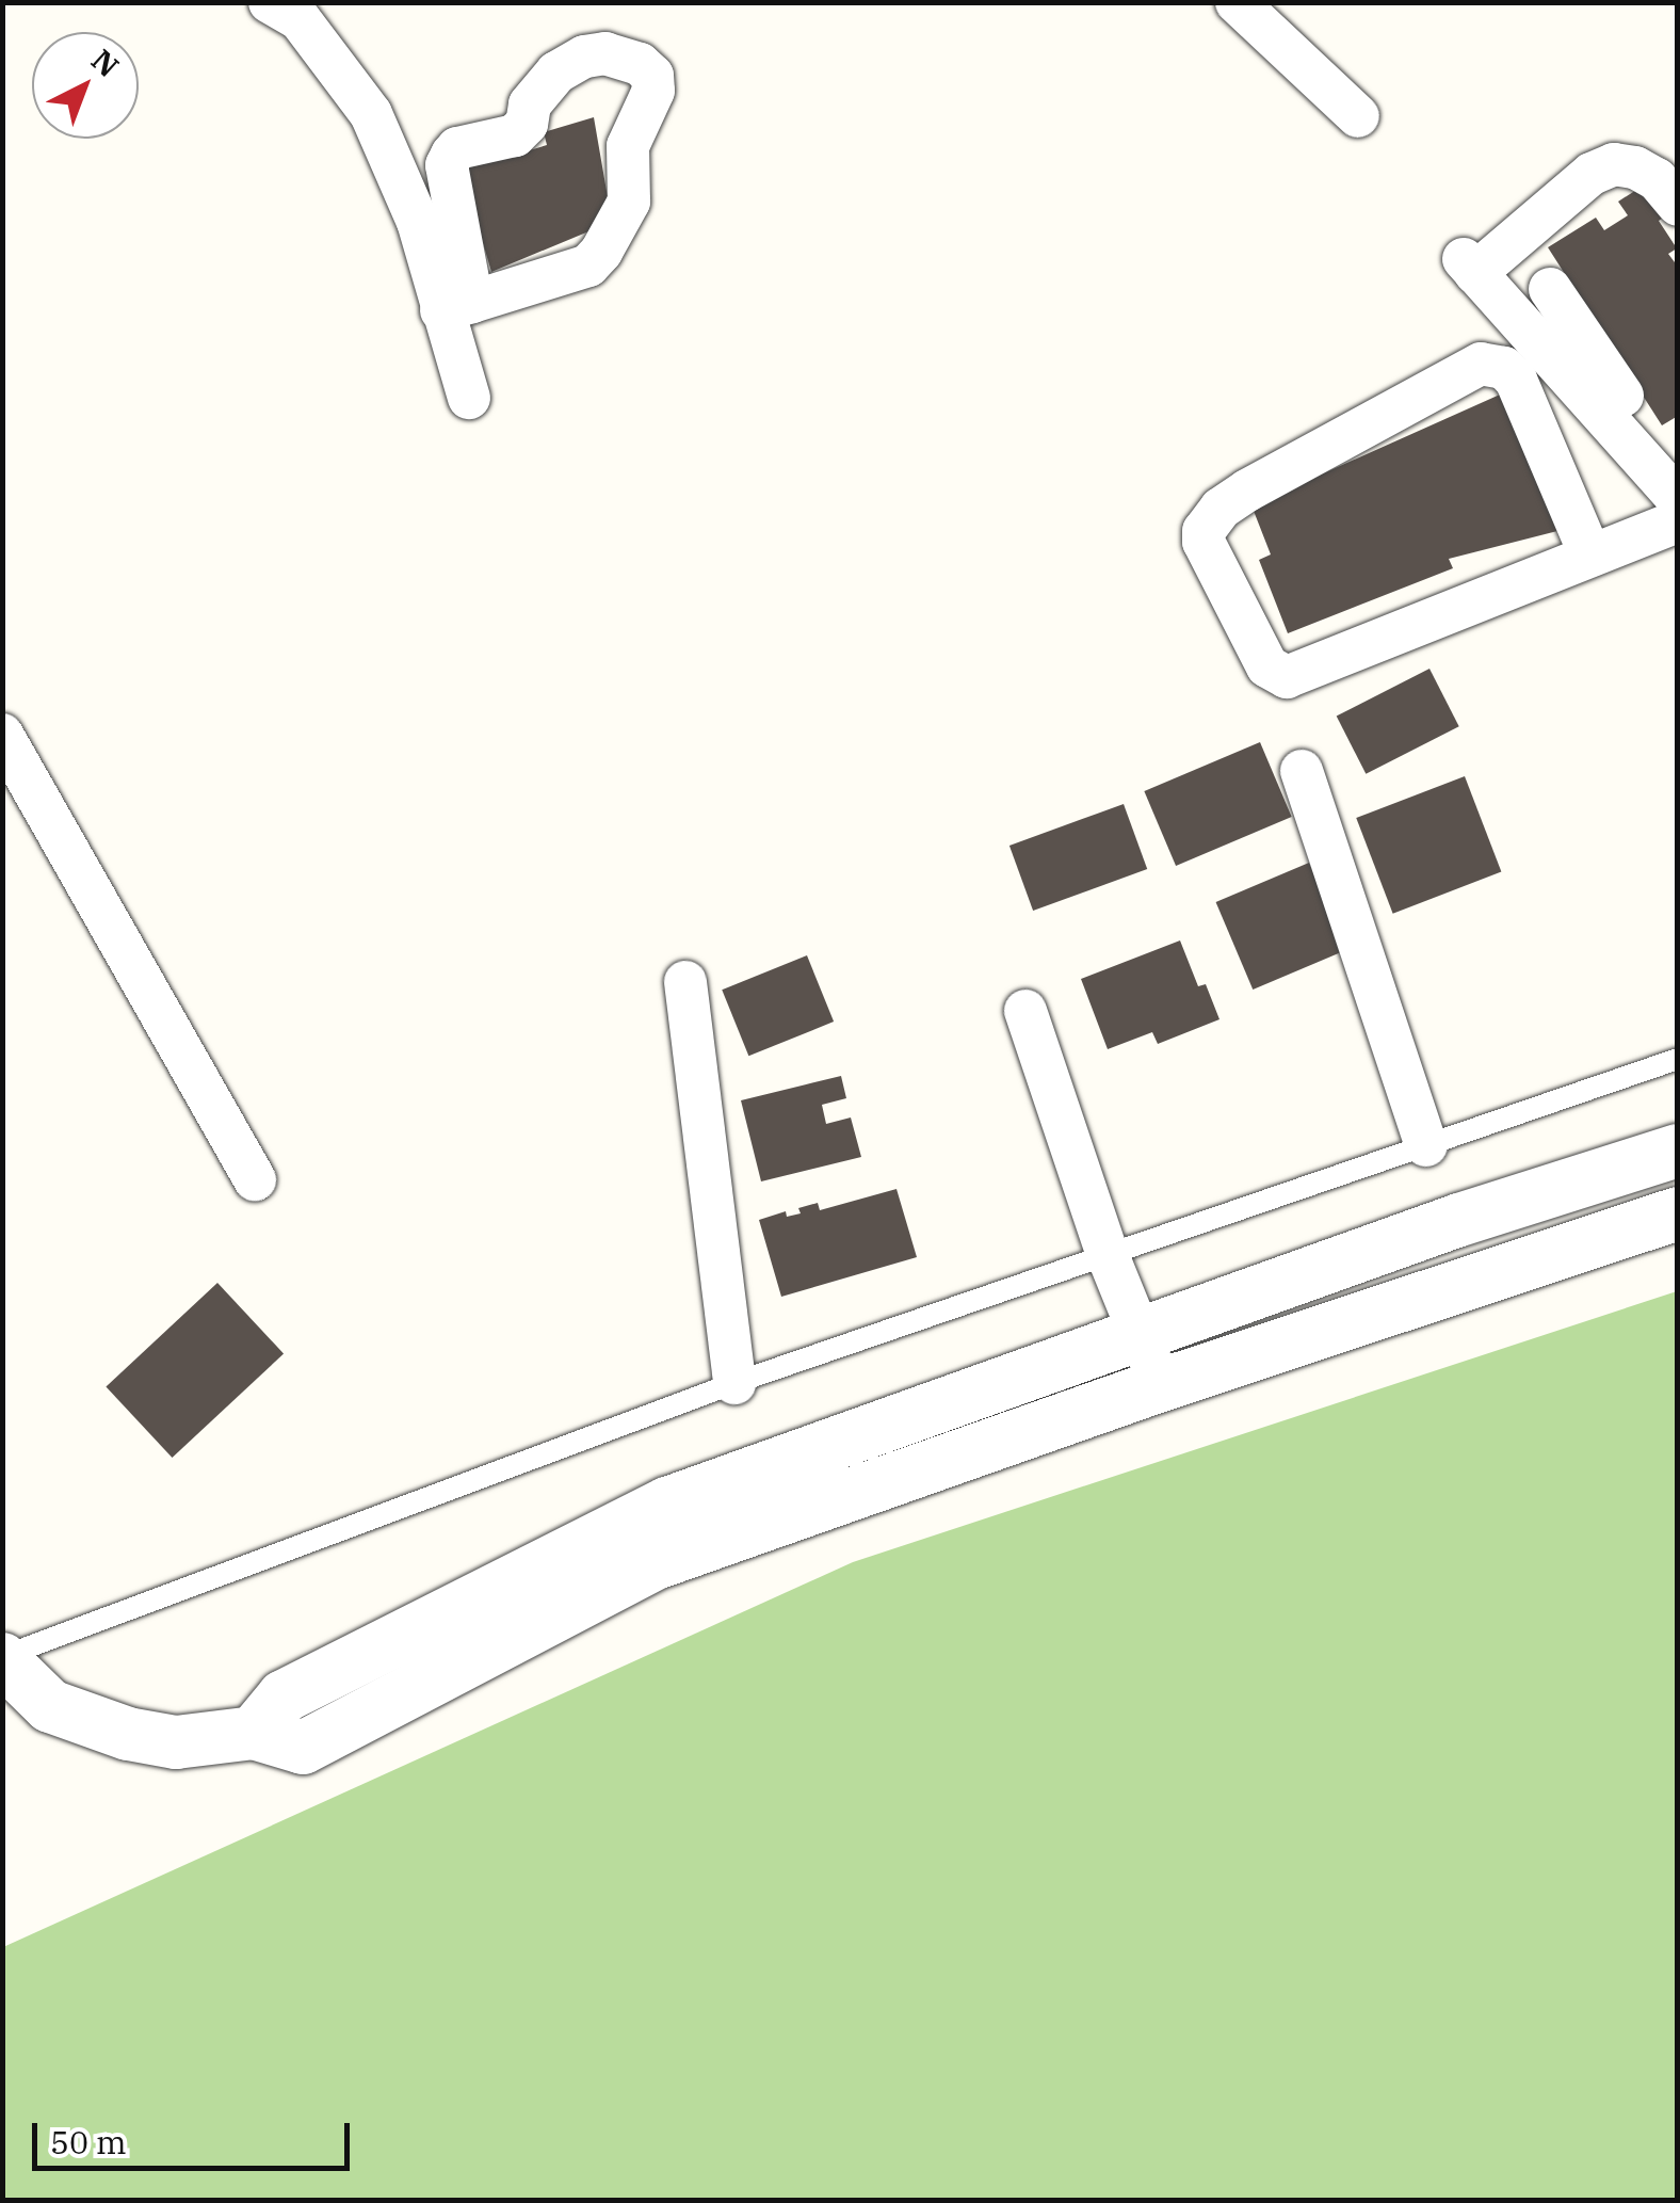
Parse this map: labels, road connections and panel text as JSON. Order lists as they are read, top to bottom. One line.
{"scale_bar":"50 m","north":"top right"}
